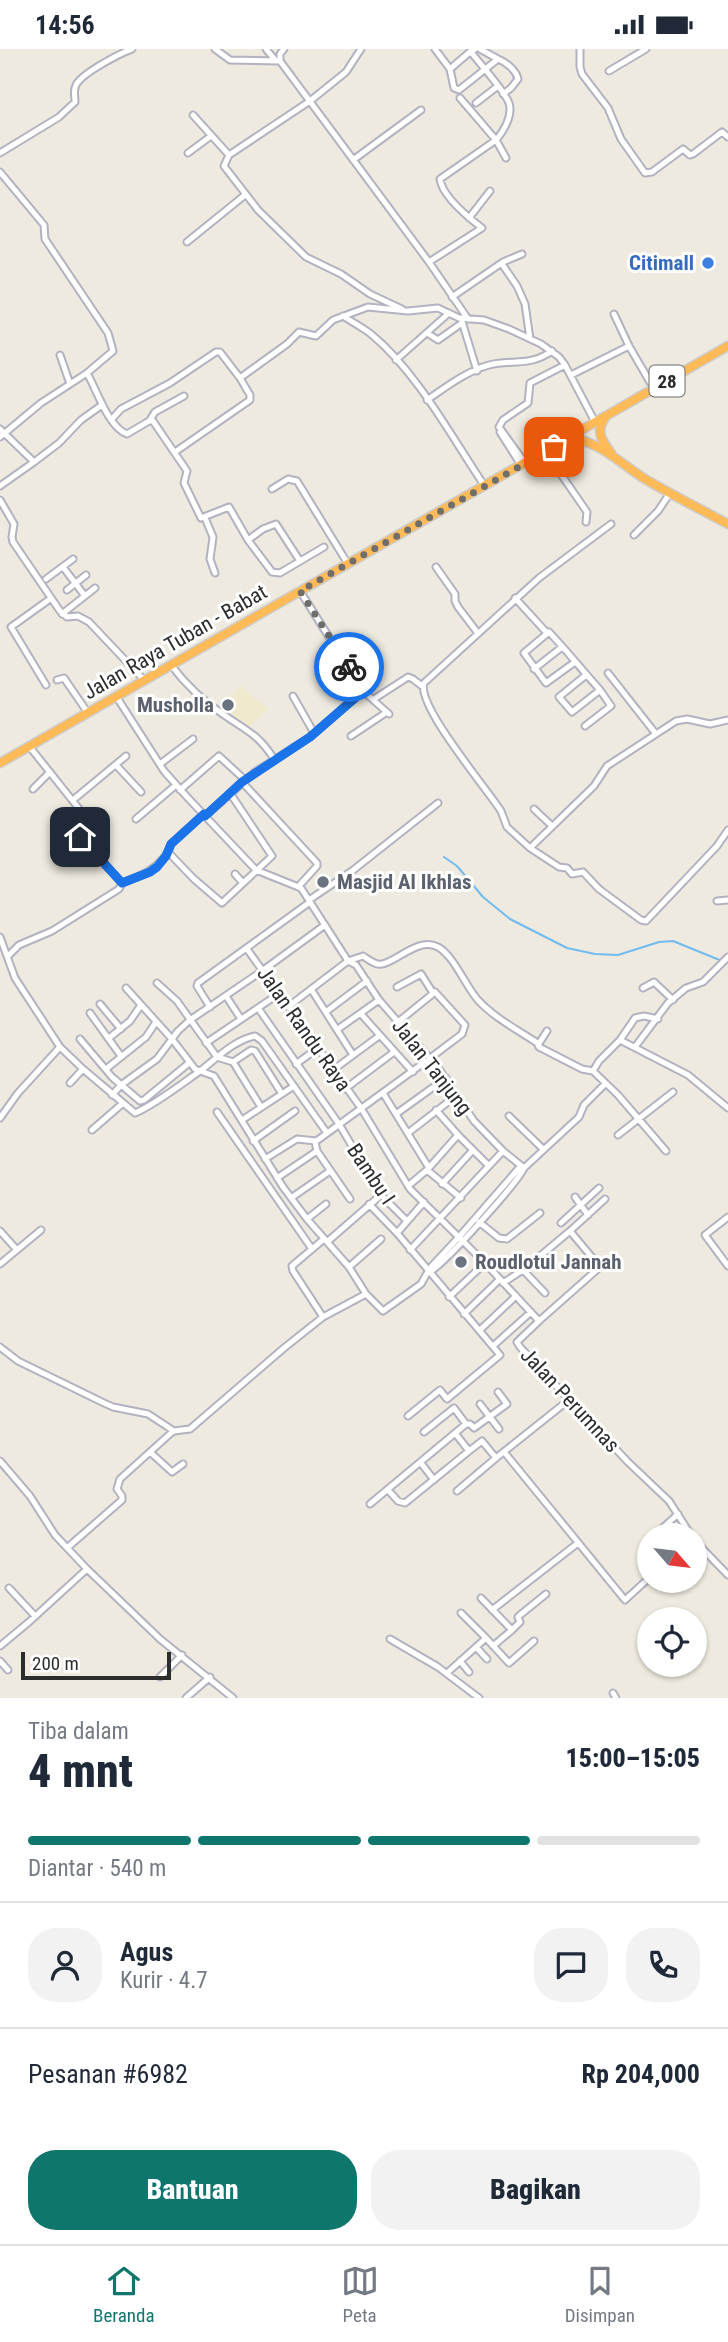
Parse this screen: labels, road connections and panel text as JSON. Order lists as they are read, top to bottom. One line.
{"streets":{"highway":["28","Jalan Raya Tuban - Babat"],"street":["Jalan Randu Raya","Jalan Tanjung","Bambu I","Jalan Perumnas"]},"crossings":[["28","Jalan Raya Tuban - Babat"],["Jalan Randu Raya","Jalan Perumnas"]],"places":["Citimall","Musholla","Masjid Al Ikhlas","Roudlotul Jannah"],"scale_bar":"200 m","north":"bottom right","page":{"status":"14:56","scale":"200 m","heading":["4 mnt","Tiba dalam","15:00–15:05"],"panel":["Agus","Kurir · 4.7","Pesanan #6982","Rp 204,000"],"bar":"Diantar · 540 m","buttons":["Bantuan","Bagikan"],"tabs":["Beranda","Peta","Disimpan"]}}
